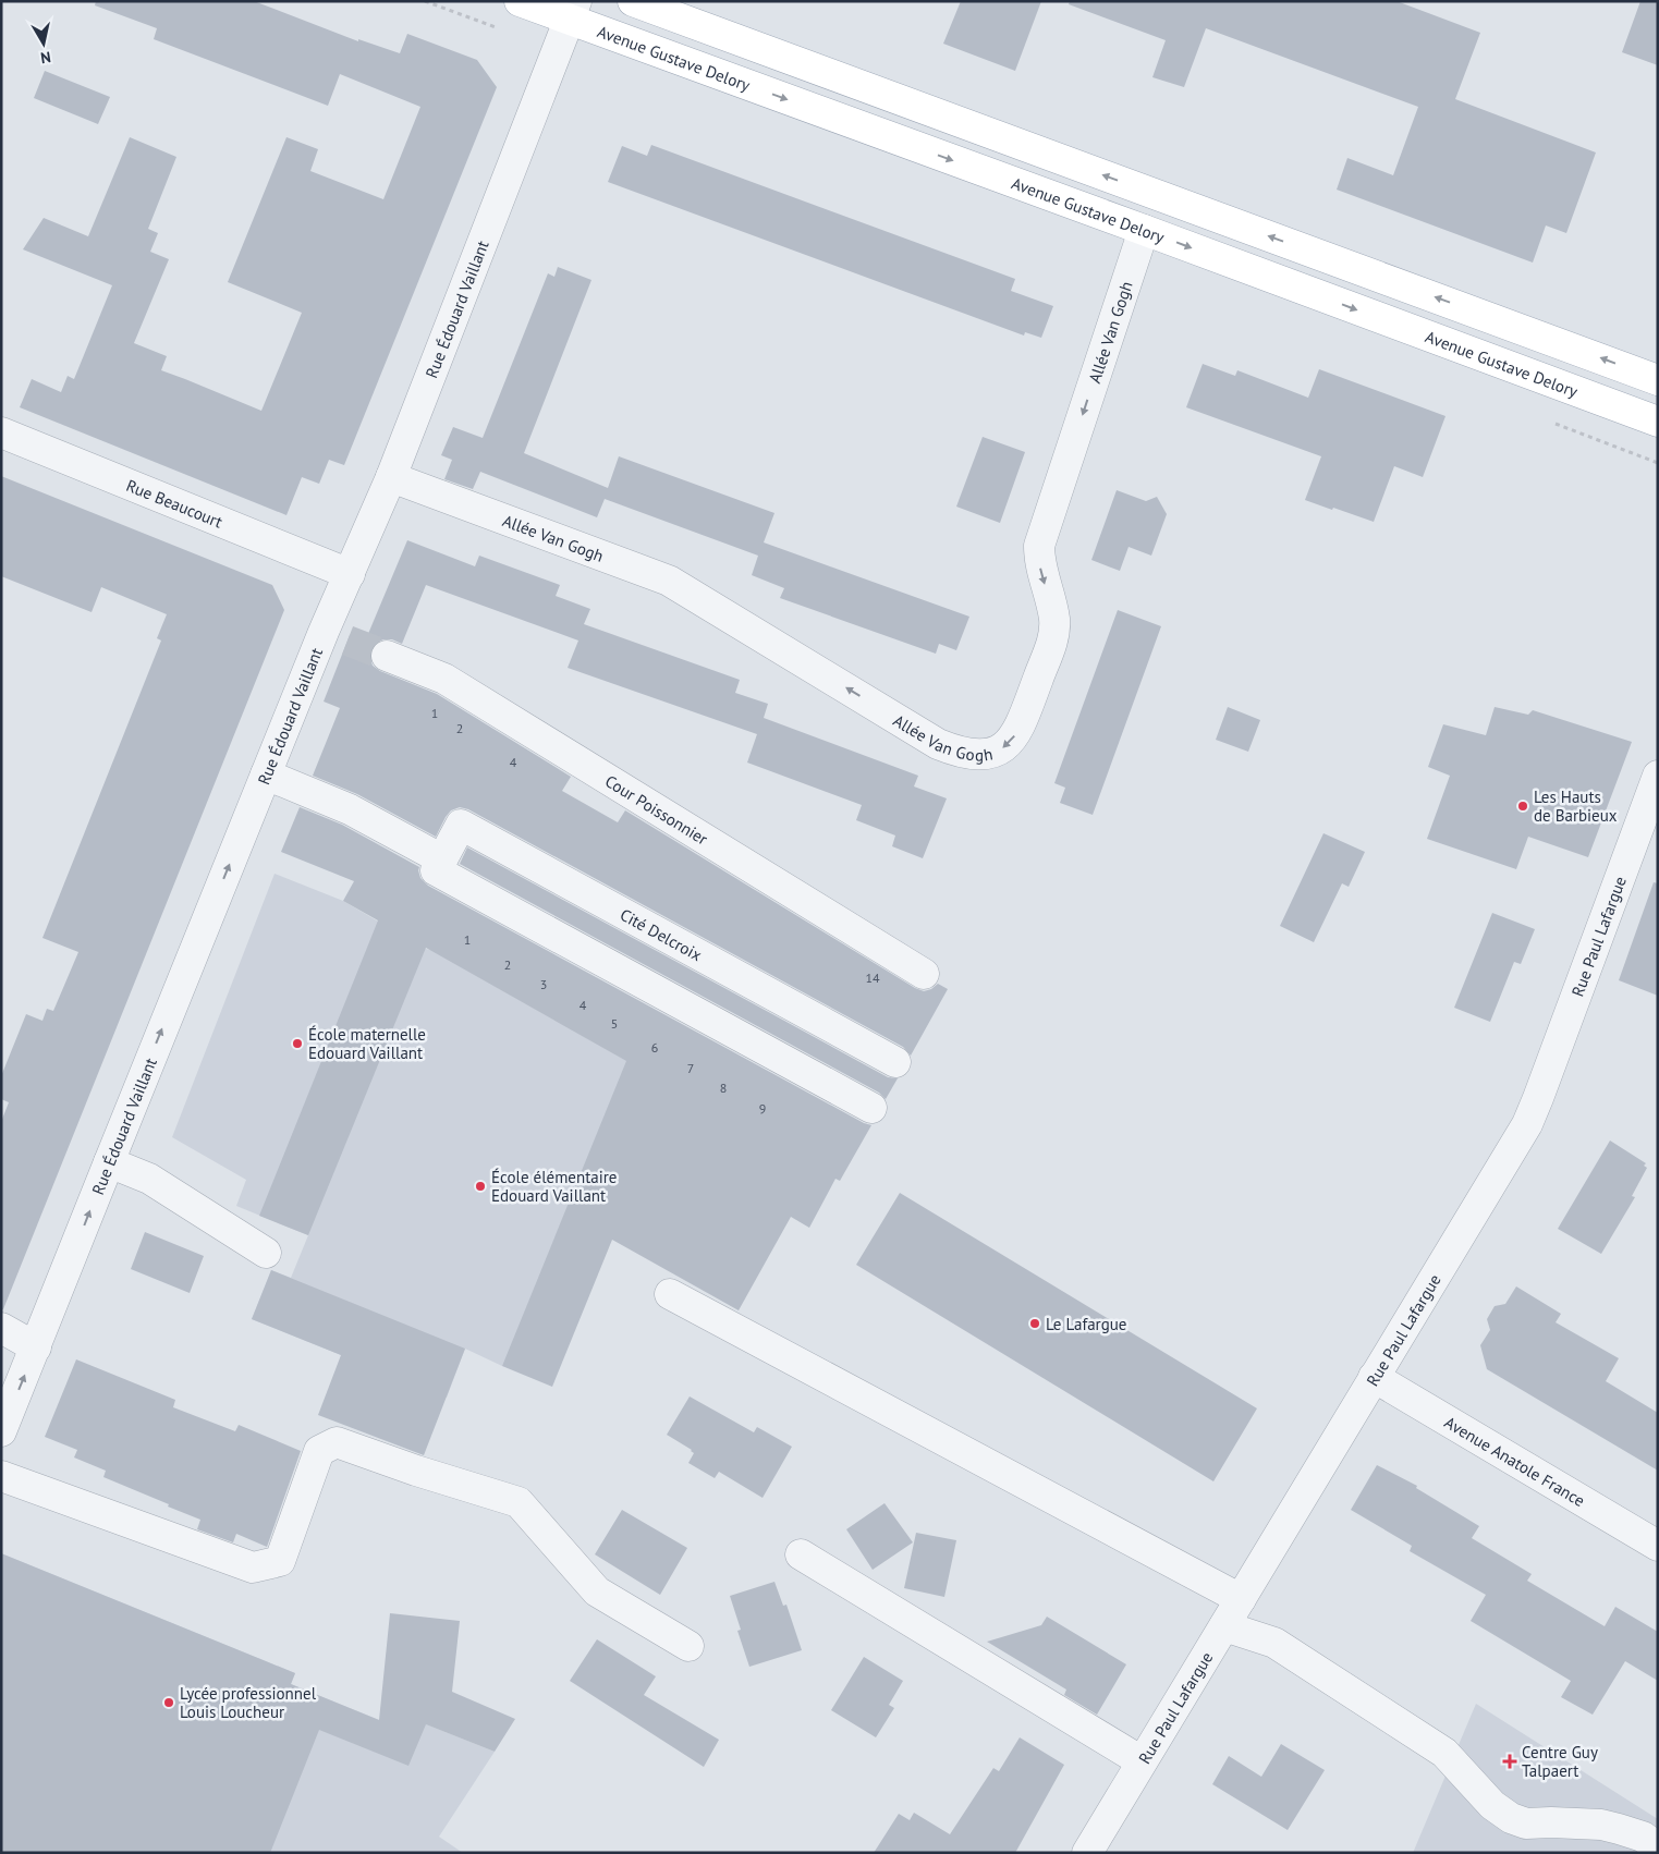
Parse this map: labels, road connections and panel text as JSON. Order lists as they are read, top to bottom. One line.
{"streets":{"main road":["Avenue Gustave Delory"],"street":["Rue Édouard Vaillant","Allée Van Gogh","Rue Beaucourt","Cour Poissonnier","Cité Delcroix","Rue Paul Lafargue","Avenue Anatole France"]},"crossings":[["Avenue Gustave Delory","Rue Édouard Vaillant"],["Avenue Gustave Delory","Allée Van Gogh"],["Rue Édouard Vaillant","Allée Van Gogh"],["Rue Édouard Vaillant","Rue Beaucourt"],["Rue Paul Lafargue","Avenue Anatole France"]],"one_way":["Rue Édouard Vaillant"],"places":{"other":["Les Hauts de Barbieux","École maternelle Edouard Vaillant","École élémentaire Edouard Vaillant","Le Lafargue","Lycée professionnel Louis Loucheur"],"health":["Centre Guy Talpaert"]},"house_numbers":["1","2","4","1","2","14","3","4","5","6","7","8","9"],"north":"bottom"}
